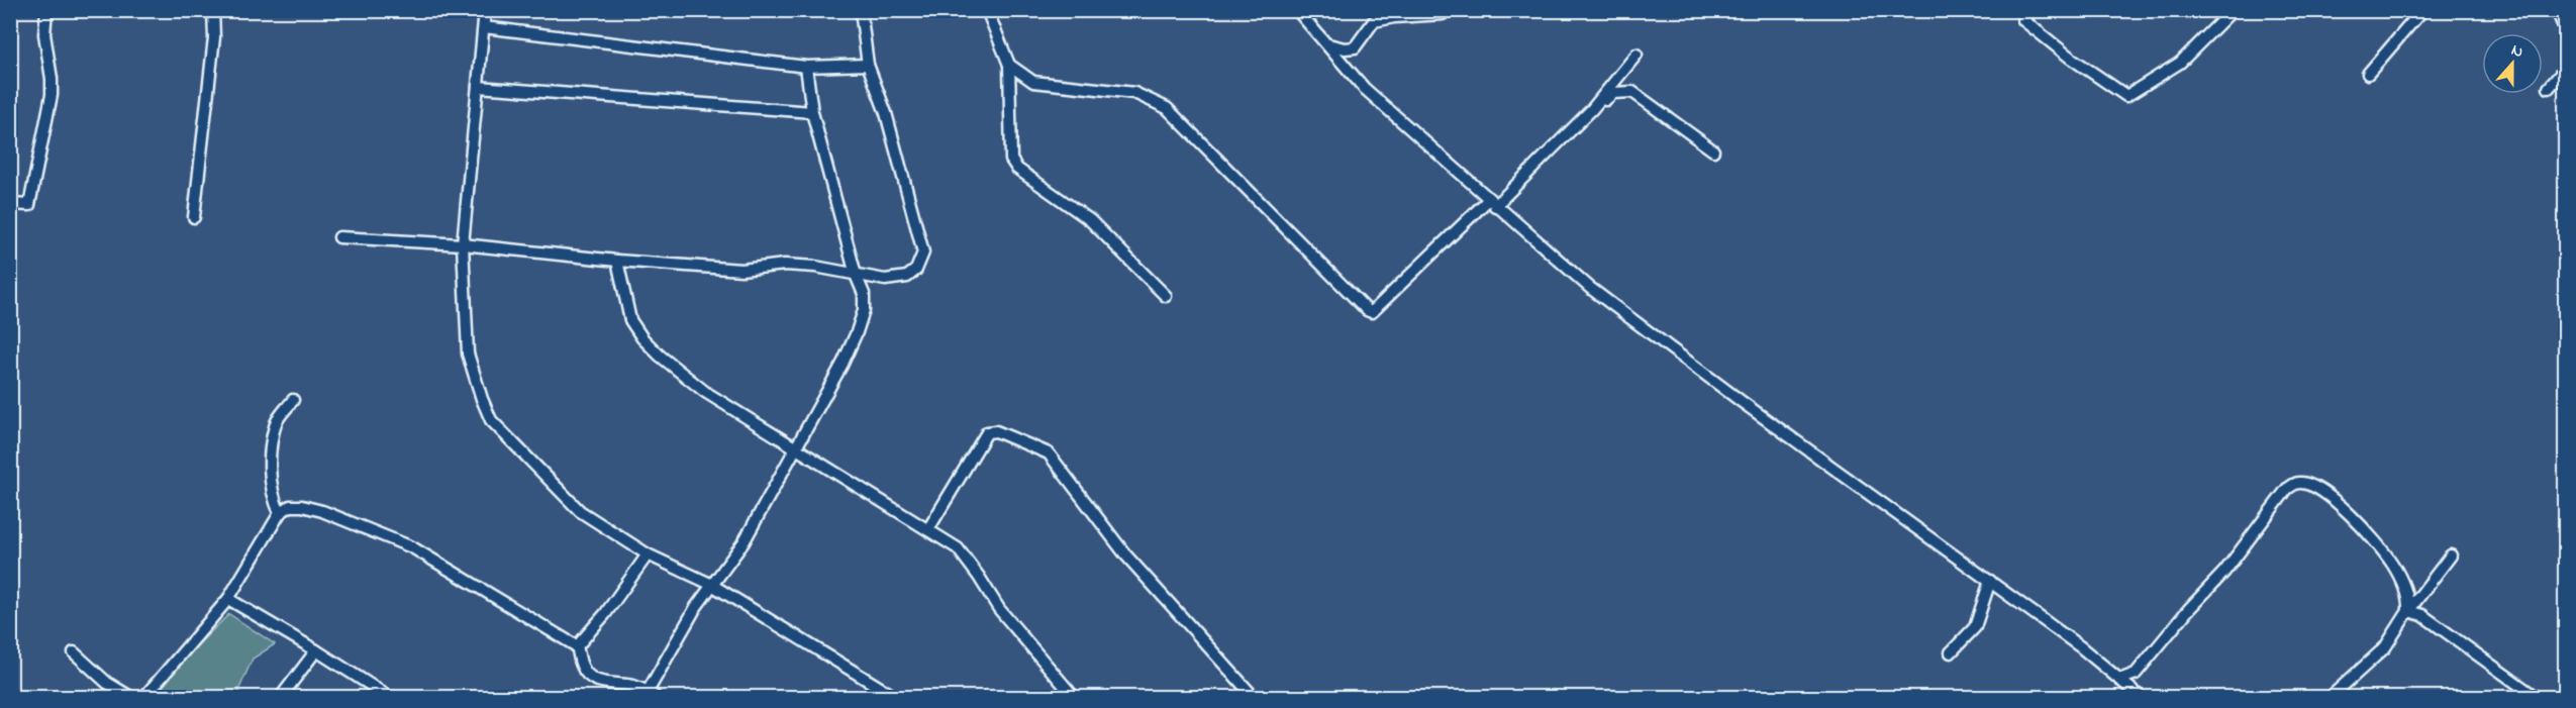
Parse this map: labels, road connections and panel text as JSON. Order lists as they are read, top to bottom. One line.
{"north":"top"}
